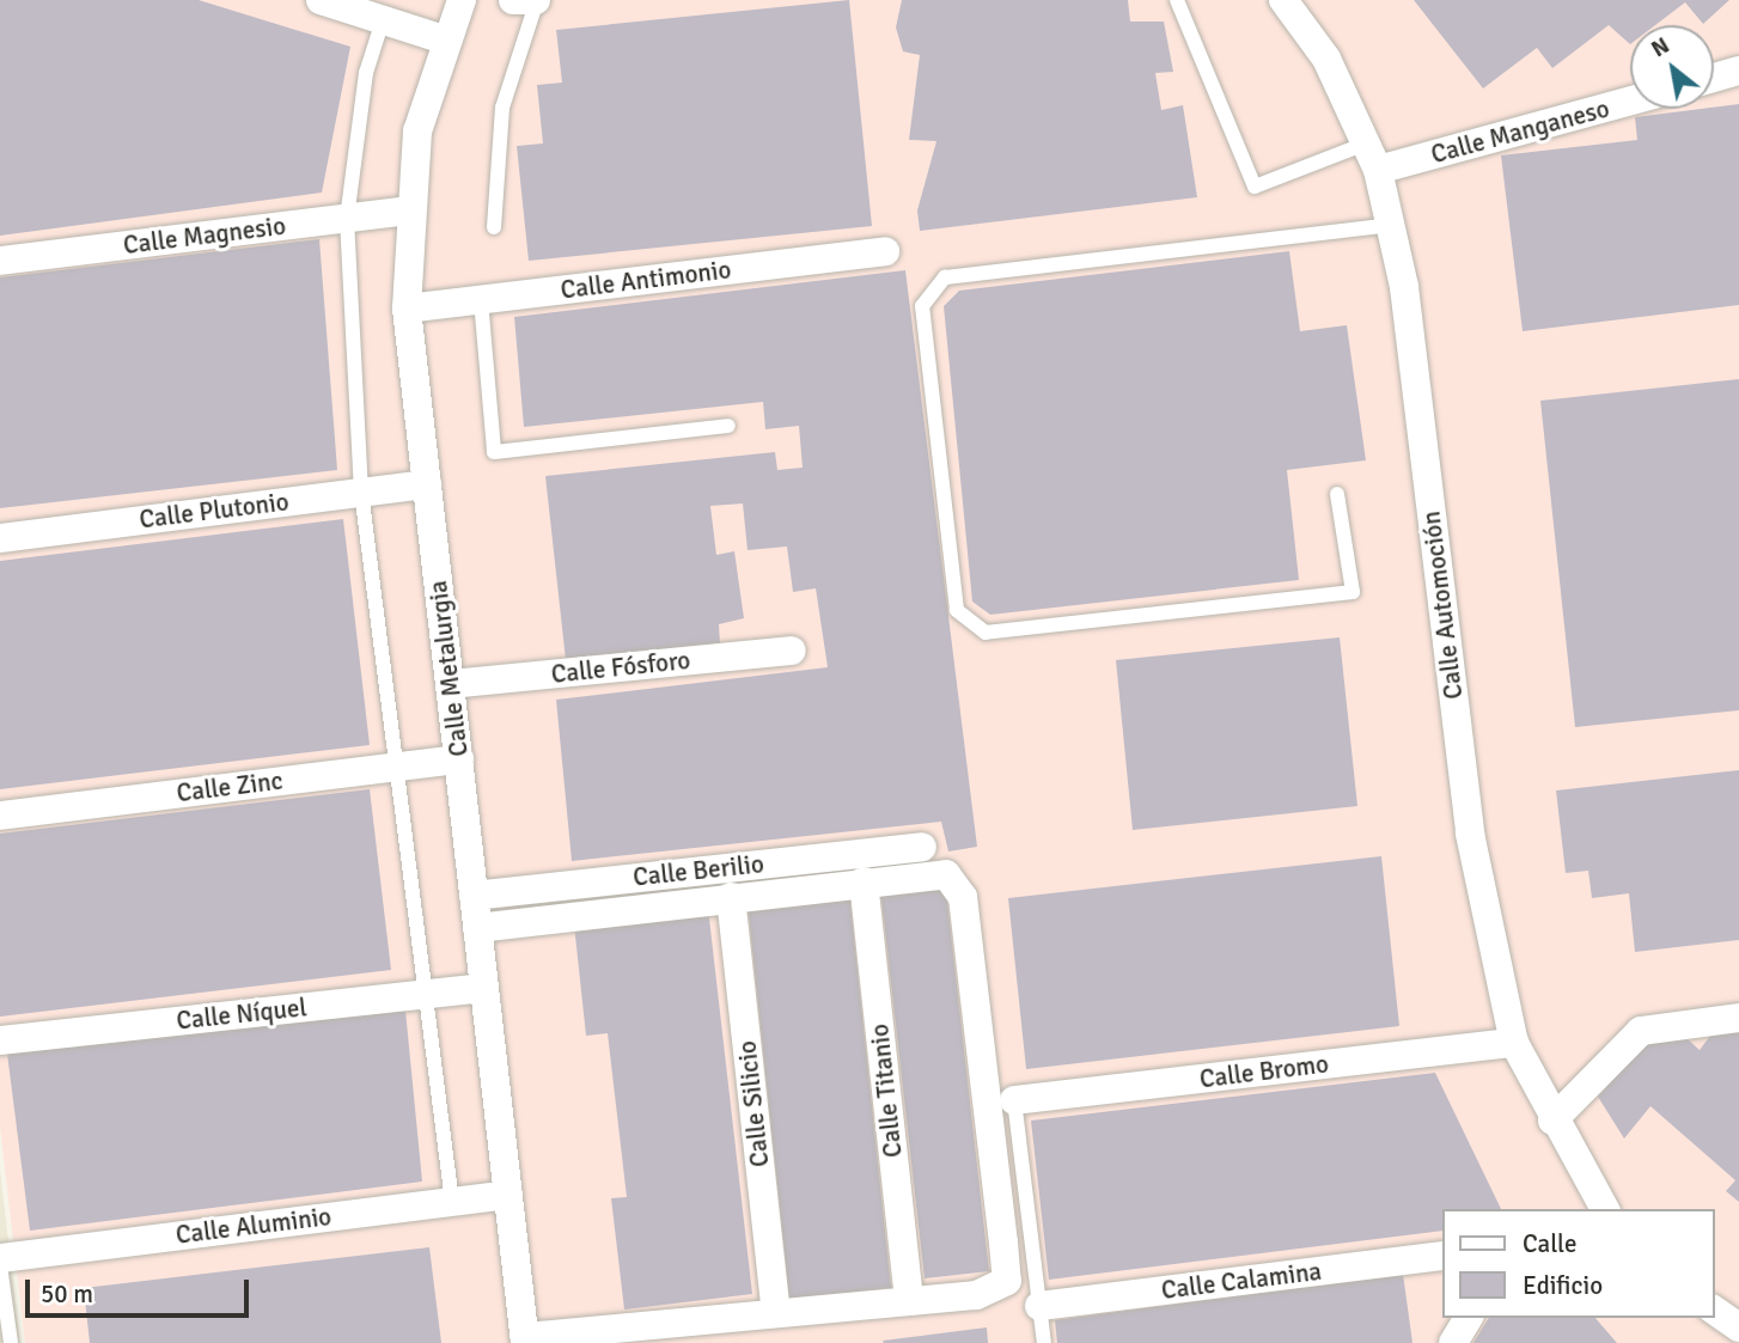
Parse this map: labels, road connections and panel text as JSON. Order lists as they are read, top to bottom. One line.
{"streets":{"street":["Calle Manganeso","Calle Magnesio","Calle Antimonio","Calle Plutonio","Calle Automoción","Calle Fósforo","Calle Metalurgia","Calle Zinc","Calle Berilio","Calle Níquel","Calle Bromo","Calle Titanio","Calle Silicio","Calle Aluminio","Calle Calamina"]},"crossings":[["Calle Manganeso","Calle Automoción"],["Calle Magnesio","Calle Metalurgia"],["Calle Antimonio","Calle Metalurgia"],["Calle Plutonio","Calle Metalurgia"],["Calle Automoción","Calle Bromo"],["Calle Fósforo","Calle Metalurgia"],["Calle Metalurgia","Calle Zinc"],["Calle Metalurgia","Calle Berilio"],["Calle Metalurgia","Calle Níquel"],["Calle Metalurgia","Calle Aluminio"]],"legend":["Calle","Edificio"],"scale_bar":"50 m","north":"top left"}
